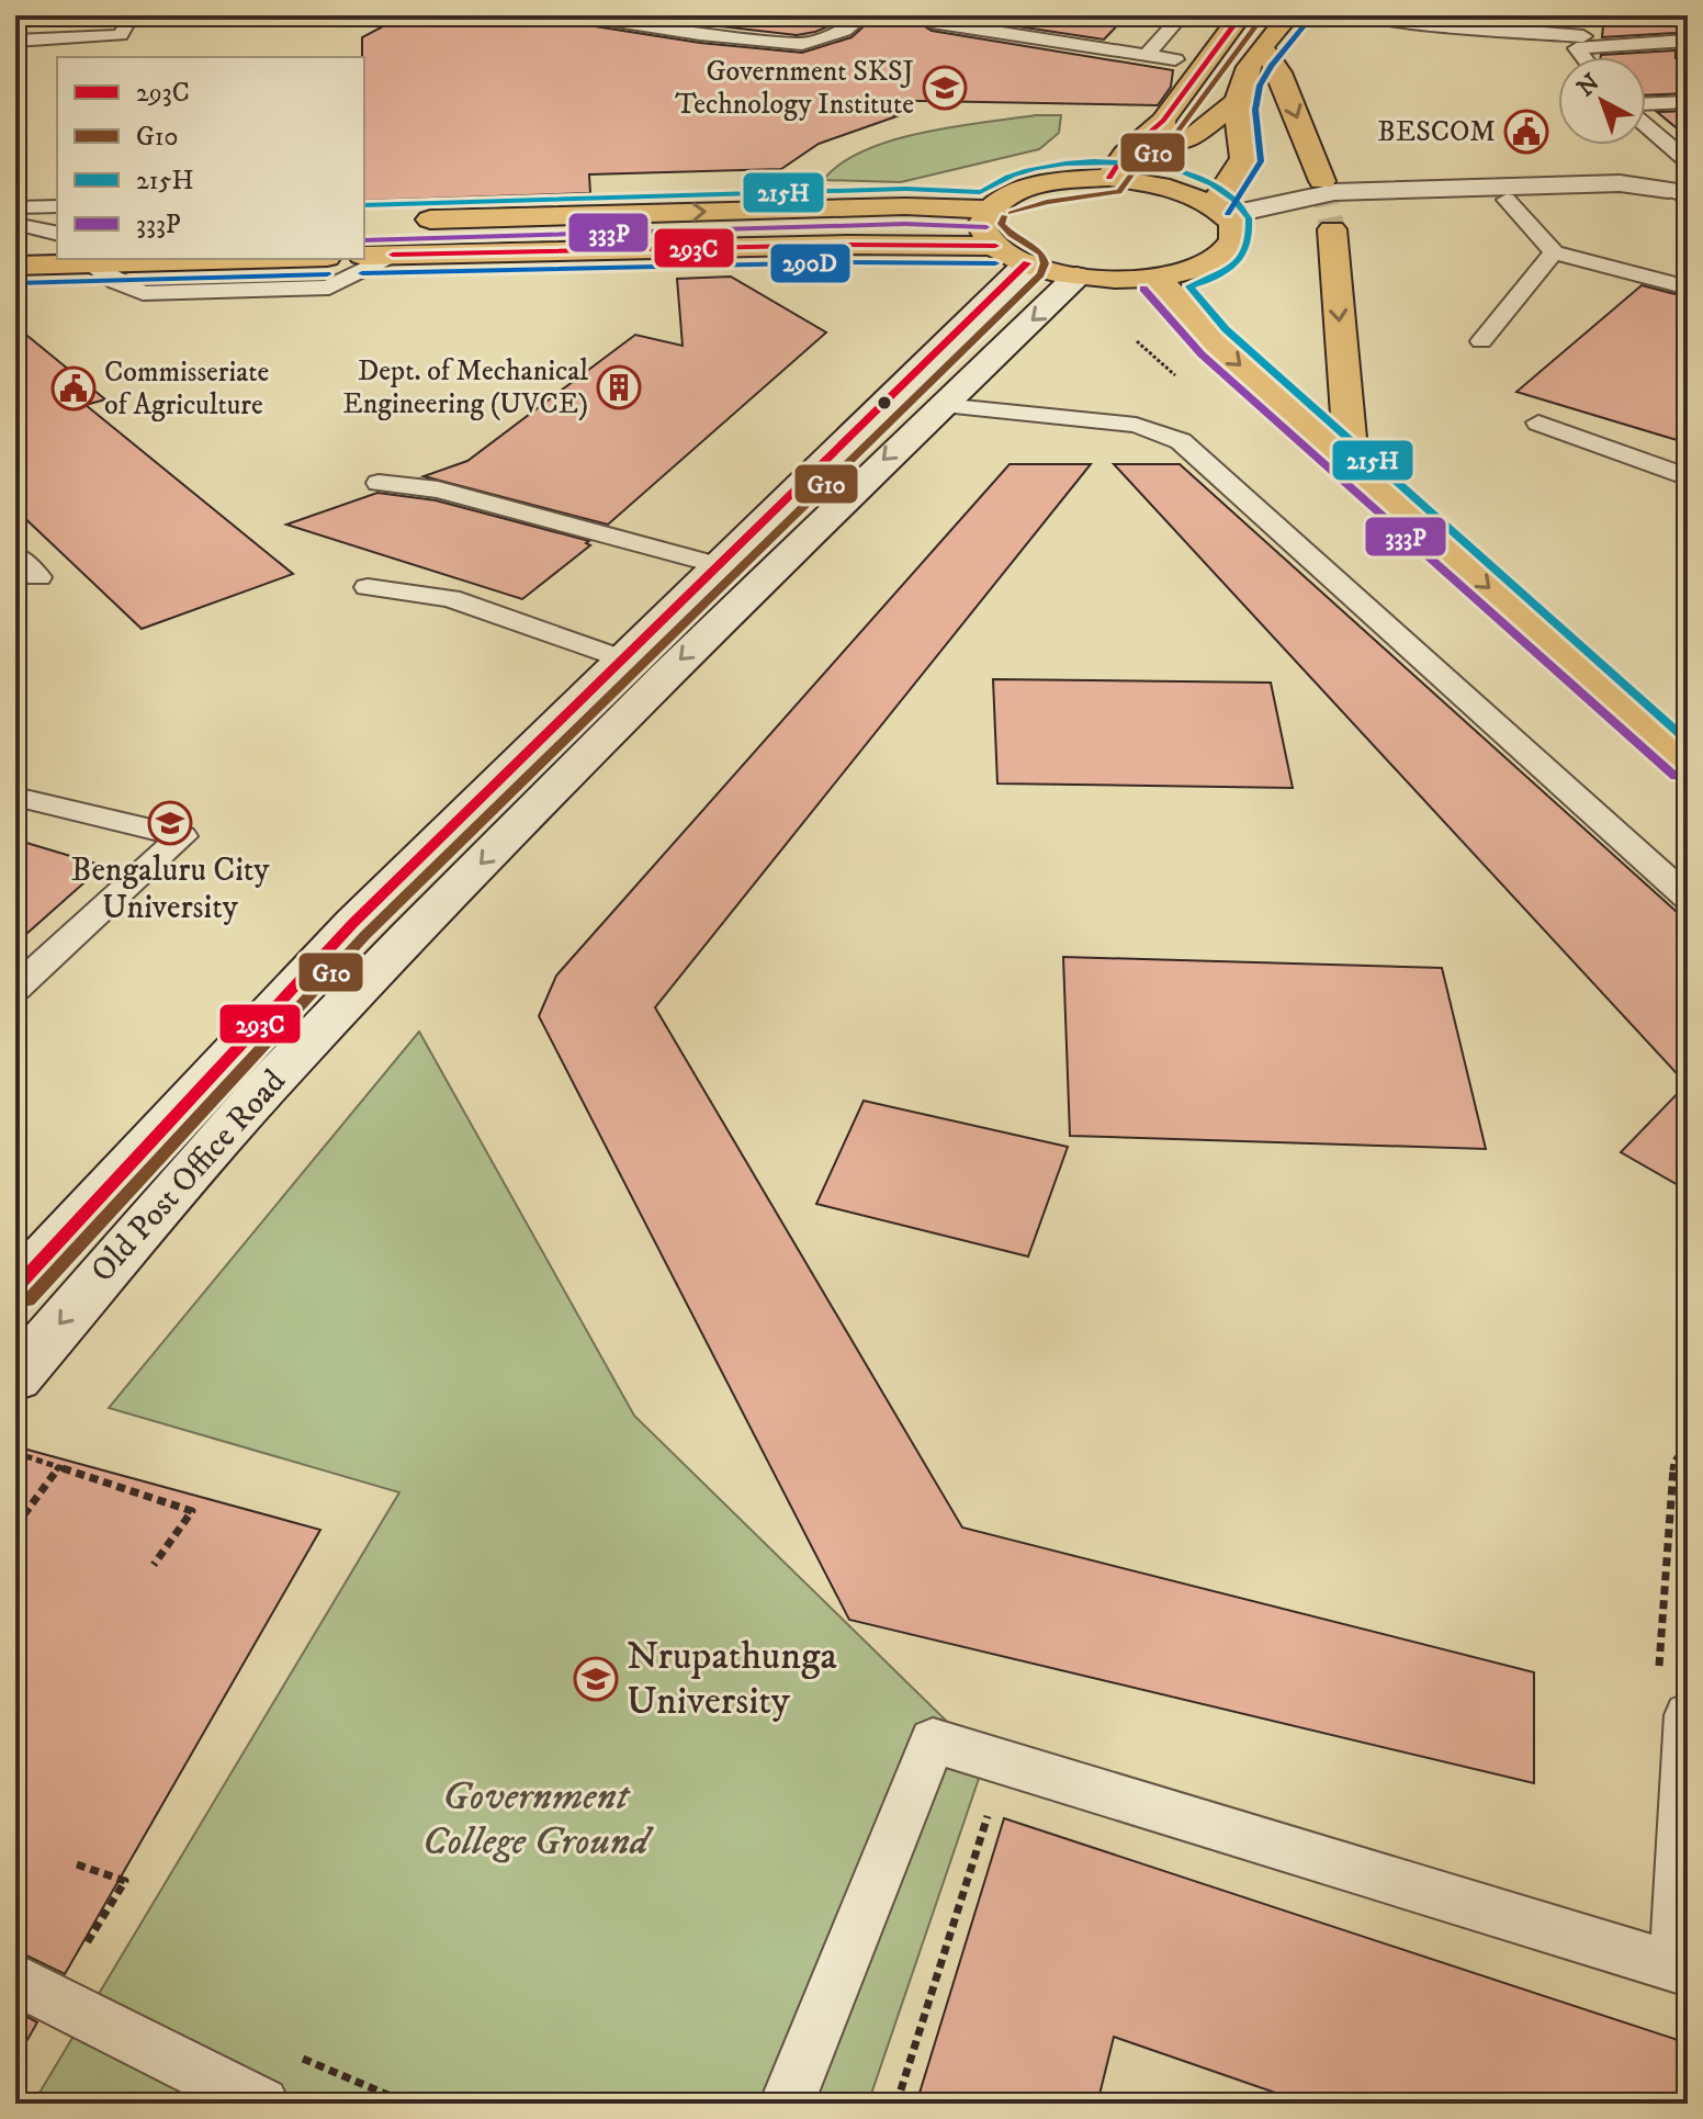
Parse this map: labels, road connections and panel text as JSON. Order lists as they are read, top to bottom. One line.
{"streets":{"street":["Old Post Office Road"]},"parks":["Government College Ground"],"places":{"school or university":["Government SKSJ Technology Institute","Bengaluru City University","Nrupathunga University"],"public building":["BESCOM","Commisseriate of Agriculture"],"building":["Dept. of Mechanical Engineering (UVCE)"]},"lines":["transit line 293C","transit line G10","transit line 290D","transit line 215H","transit line 333P"],"legend":["293C","G10","215H","333P"],"north":"top left"}
